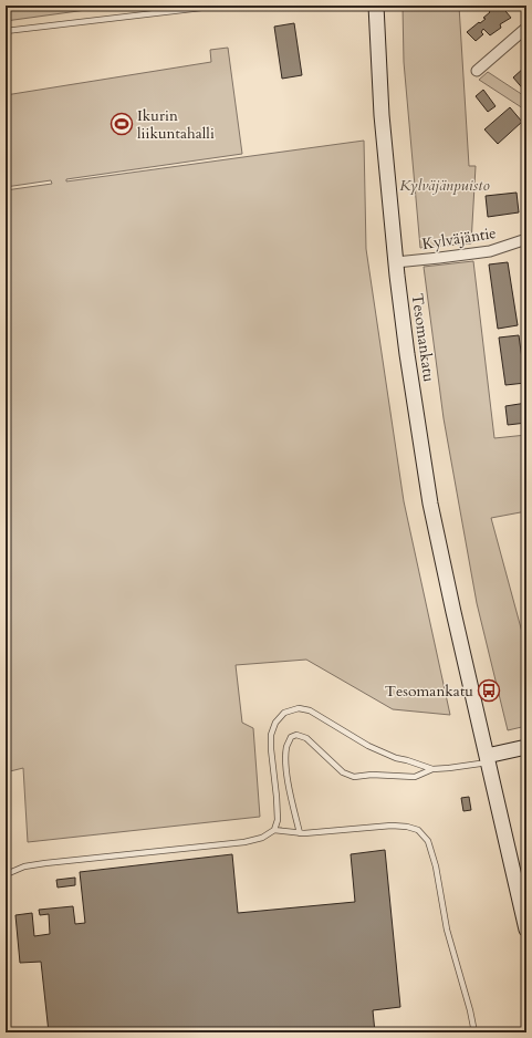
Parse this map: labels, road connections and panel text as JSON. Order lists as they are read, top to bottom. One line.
{"streets":{"main road":["Tesomankatu"],"street":["Kylväjäntie"]},"crossings":[["Kylväjäntie","Tesomankatu"]],"parks":["Kylväjänpuisto"],"places":{"sports":["Ikurin liikuntahalli"],"bus stop":["Tesomankatu"]}}
